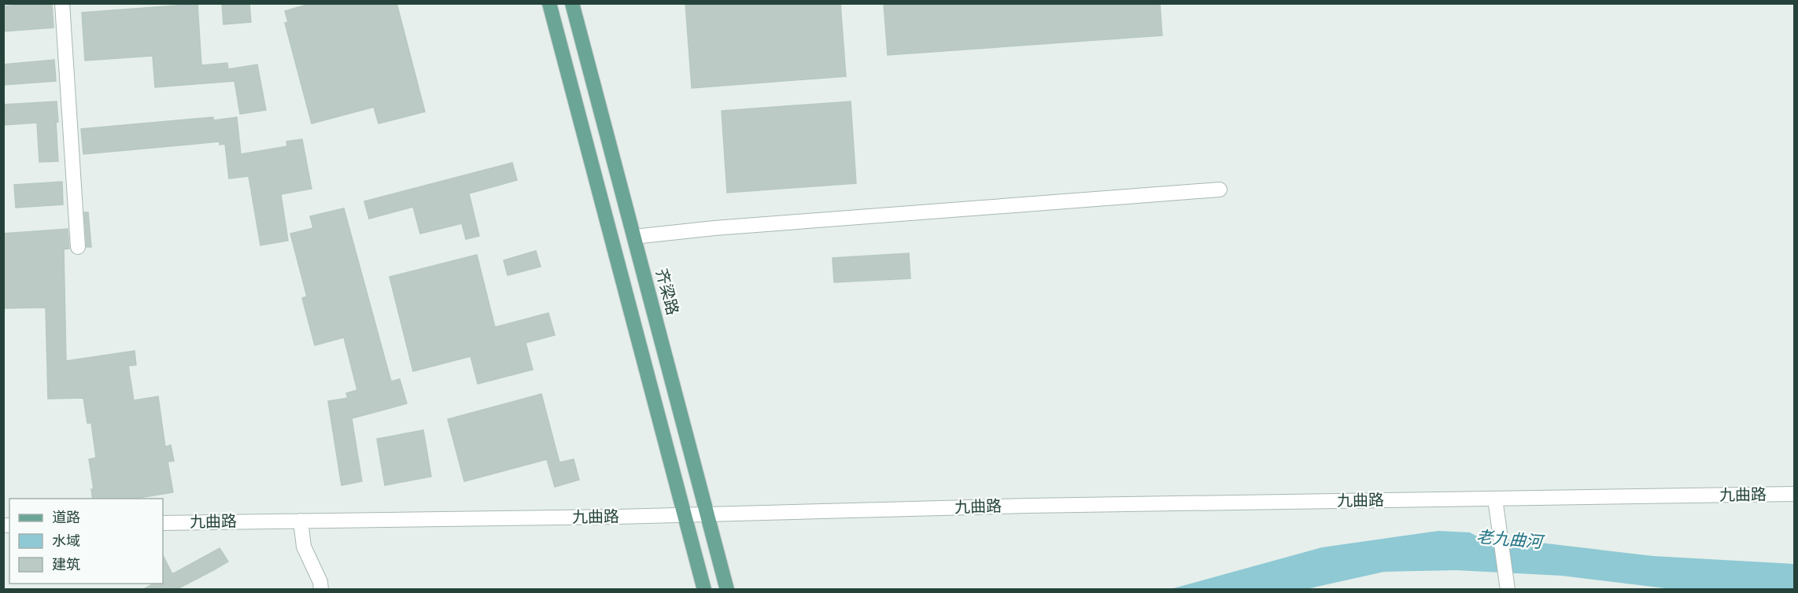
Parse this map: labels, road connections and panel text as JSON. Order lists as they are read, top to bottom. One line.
{"streets":{"main road":["齐梁路"],"street":["九曲路"]},"crossings":[["齐梁路","九曲路"]],"water":["老九曲河"],"legend":["道路","水域","建筑"]}
